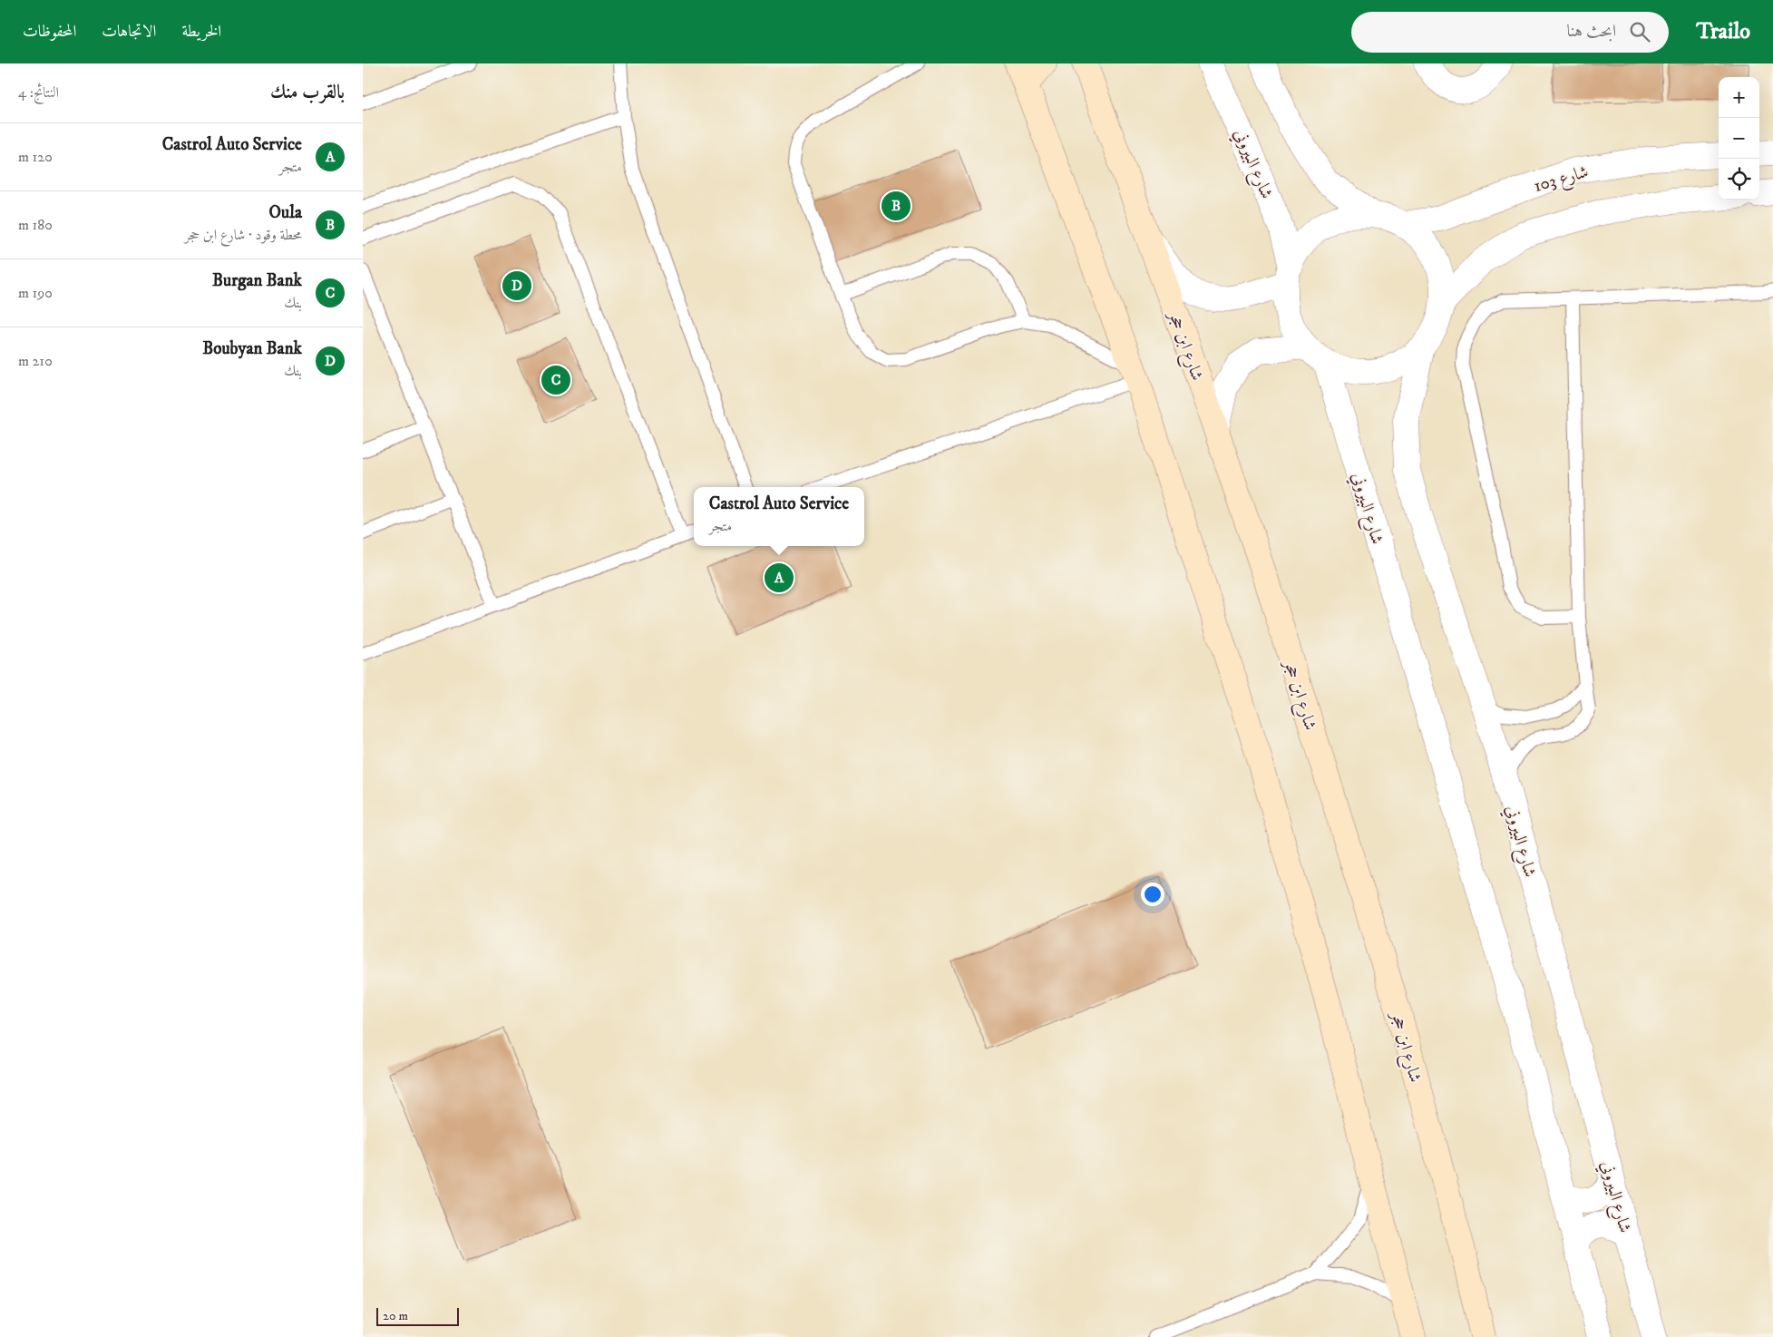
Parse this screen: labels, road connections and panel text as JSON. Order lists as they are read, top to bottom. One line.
{"streets":{"main road":["شارع ابن حجر"],"street":["شارع البيروني","شارع 103"]},"crossings":[["شارع البيروني","شارع 103"]],"scale_bar":"20 m","page":{"header":"Trailo","search":"ابحث هنا","nav":["الخريطة","الاتجاهات","المحفوظات"],"heading":["بالقرب منك","النتائج: 4"],"map_buttons":["+","−"],"list":[{"mark":"A","name":"Castrol Auto Service","note":"متجر","value":"120 m"},{"mark":"B","name":"Oula","note":"محطة وقود · شارع ابن حجر","value":"180 m"},{"mark":"C","name":"Burgan Bank","note":"بنك","value":"190 m"},{"mark":"D","name":"Boubyan Bank","note":"بنك","value":"210 m"}],"pins":["B","D","C","A"],"popup":["Castrol Auto Service","متجر"],"scale":"20 m"}}
